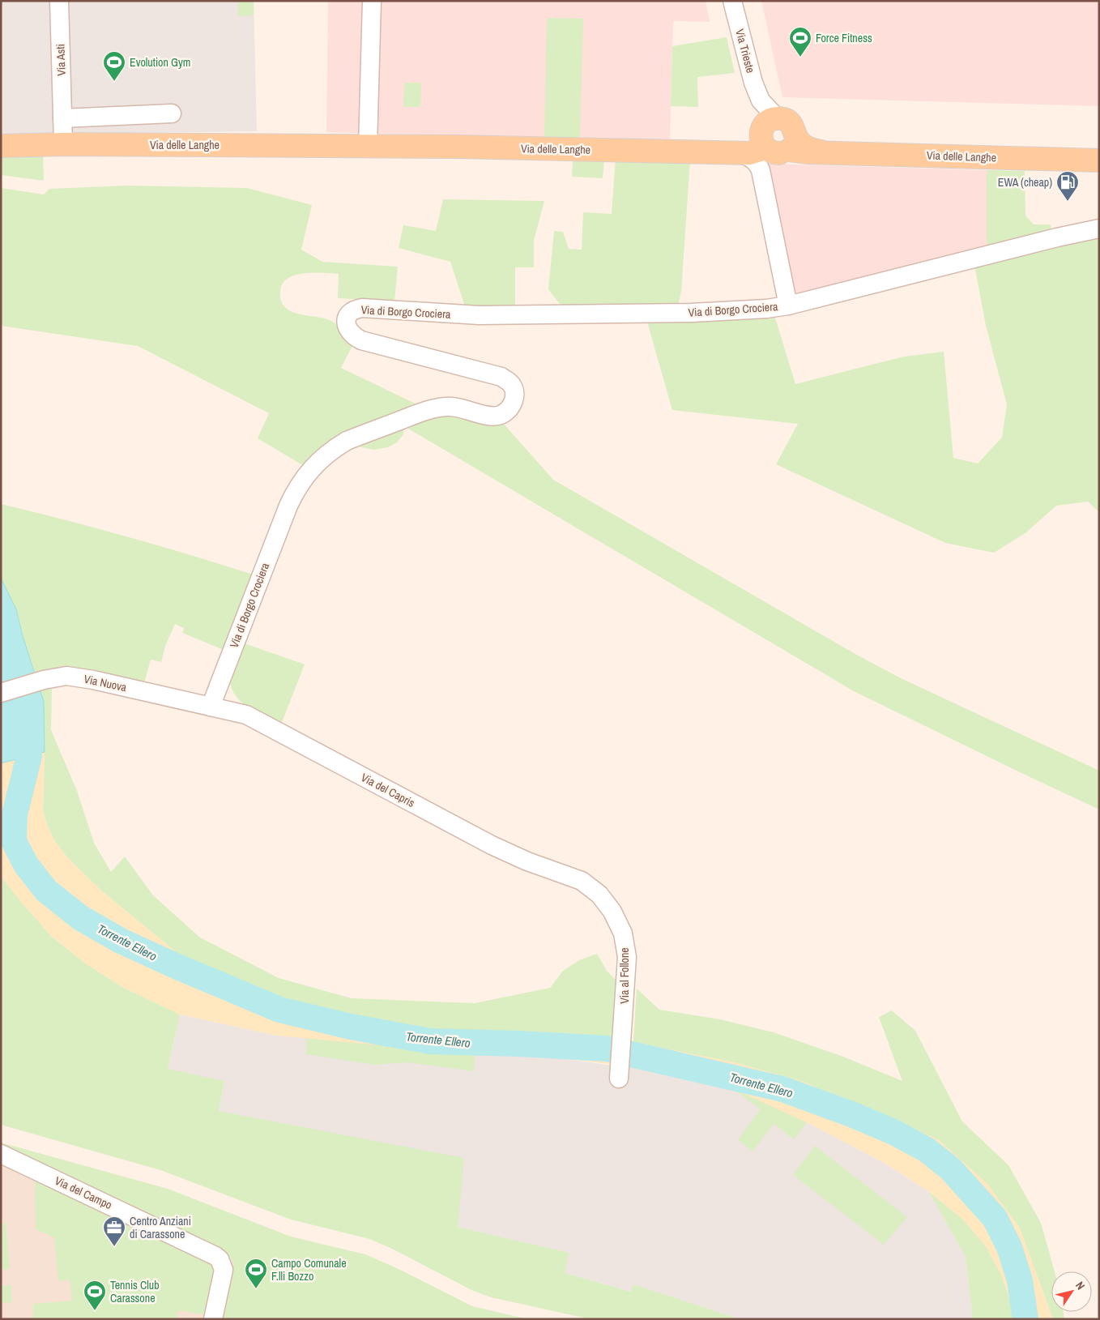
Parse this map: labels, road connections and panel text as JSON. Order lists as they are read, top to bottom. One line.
{"streets":{"main road":["Via delle Langhe"],"street":["Via Trieste","Via Asti","Via di Borgo Crociera","Via Nuova","Via del Capris","Via al Follone","Via del Campo"]},"crossings":[["Via Trieste","Via delle Langhe"],["Via Asti","Via delle Langhe"],["Via di Borgo Crociera","Via Nuova"],["Via di Borgo Crociera","Via del Capris"],["Via Nuova","Via del Capris"],["Via del Capris","Via al Follone"]],"water":["Torrente Ellero"],"places":{"sports":["Force Fitness","Evolution Gym","Campo Comunale F.lli Bozzo","Tennis Club Carassone"],"fuel station":["EWA (cheap)"],"office":["Centro Anziani di Carassone"]},"north":"top right"}
